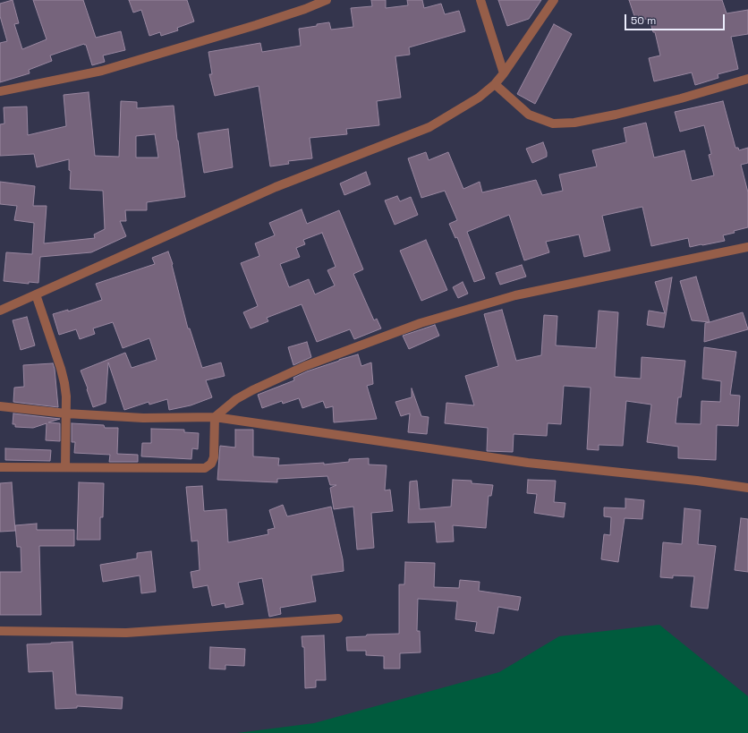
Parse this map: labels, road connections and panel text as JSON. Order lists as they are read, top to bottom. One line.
{"scale_bar":"50 m"}
